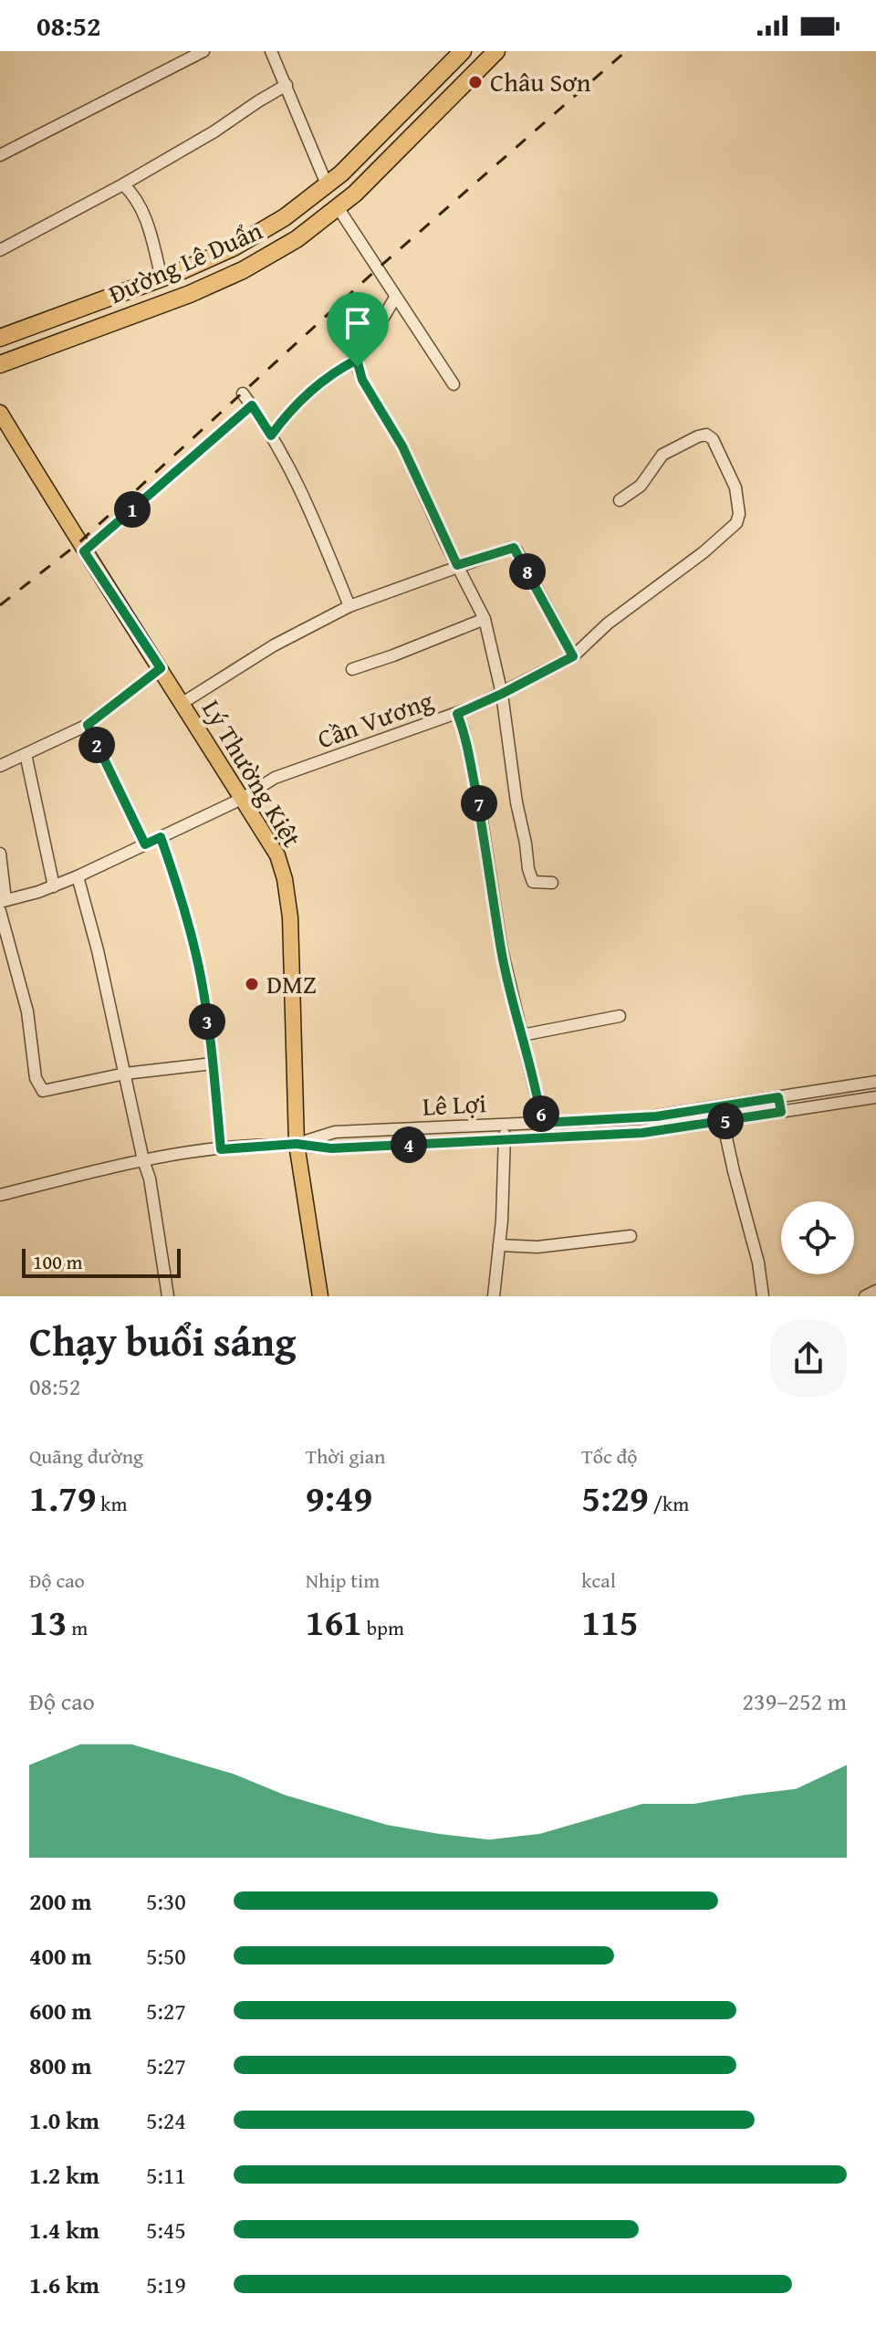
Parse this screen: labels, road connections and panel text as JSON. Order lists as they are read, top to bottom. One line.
{"streets":{"highway":["Đường Lê Duẩn"],"main road":["Lý Thường Kiệt"],"street":["Cần Vương","Lê Lợi"]},"crossings":[["Cần Vương","Lý Thường Kiệt"],["Lý Thường Kiệt","Lê Lợi"]],"places":["Châu Sơn","DMZ"],"scale_bar":"100 m","page":{"status":"08:52","pins":["1","8","2","7","3","6","5","4"],"scale":"100 m","heading":["Chạy buổi sáng","08:52"],"stats":[["Quãng đường","1.79 km"],["Thời gian","9:49"],["Tốc độ","5:29 /km"],["Độ cao","13 m"],["Nhịp tim","161 bpm"],["kcal","115"]],"chart":["Độ cao","239–252 m"],"list":[{"name":"200 m","note":"5:30"},{"name":"400 m","note":"5:50"},{"name":"600 m","note":"5:27"},{"name":"800 m","note":"5:27"},{"name":"1.0 km","note":"5:24"},{"name":"1.2 km","note":"5:11"},{"name":"1.4 km","note":"5:45"},{"name":"1.6 km","note":"5:19"}]}}
